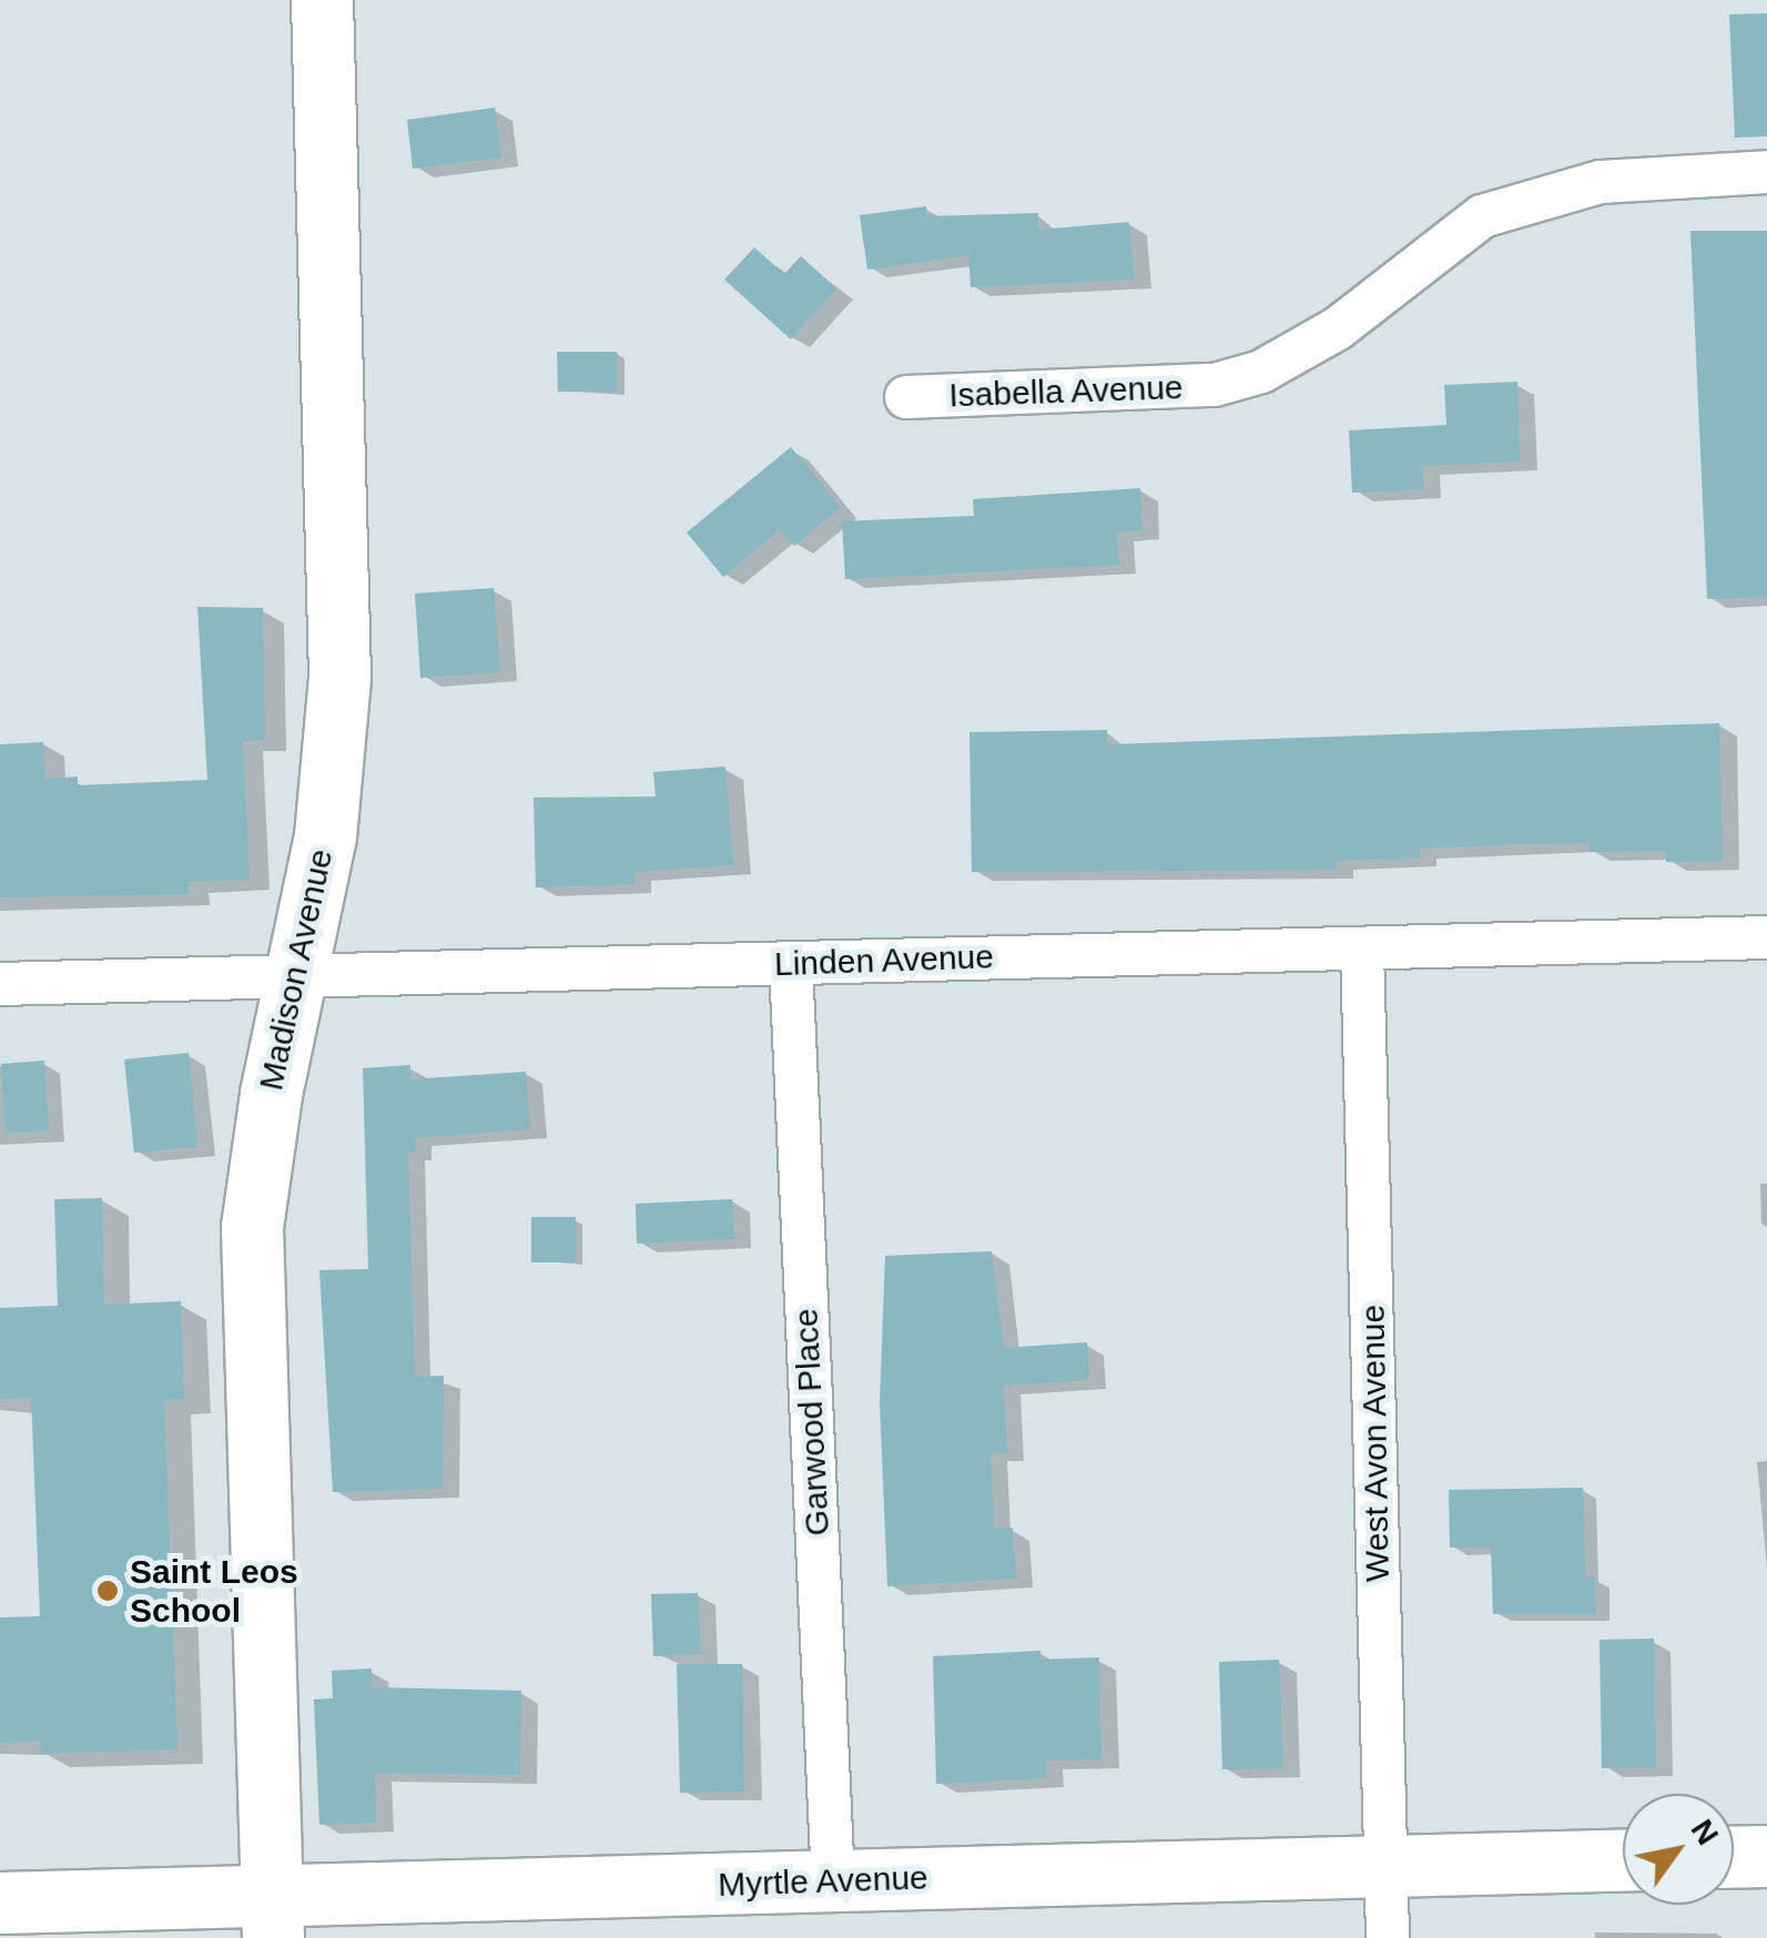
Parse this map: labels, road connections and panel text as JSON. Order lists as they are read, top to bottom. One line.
{"streets":{"street":["Isabella Avenue","Linden Avenue","Madison Avenue","Garwood Place","West Avon Avenue","Myrtle Avenue"]},"crossings":[["Linden Avenue","Madison Avenue"],["Linden Avenue","Garwood Place"],["Linden Avenue","West Avon Avenue"],["Madison Avenue","Myrtle Avenue"],["Garwood Place","Myrtle Avenue"],["West Avon Avenue","Myrtle Avenue"]],"places":["Saint Leos School"],"north":"top right"}
